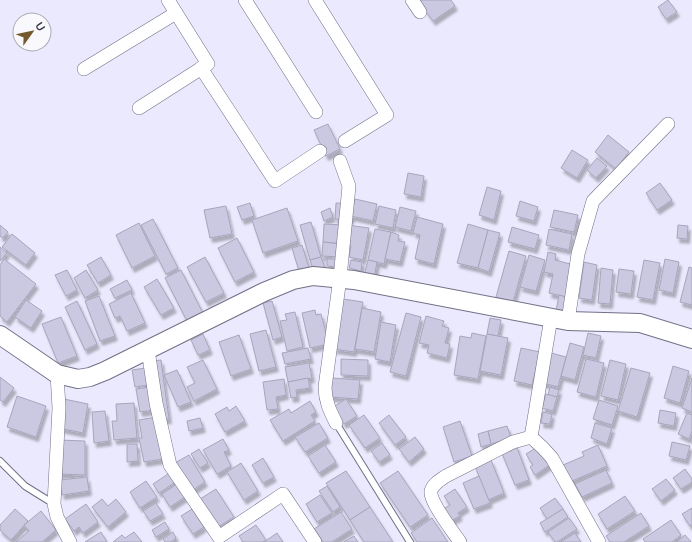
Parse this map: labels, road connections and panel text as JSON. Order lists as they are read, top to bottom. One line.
{"north":"top right"}
